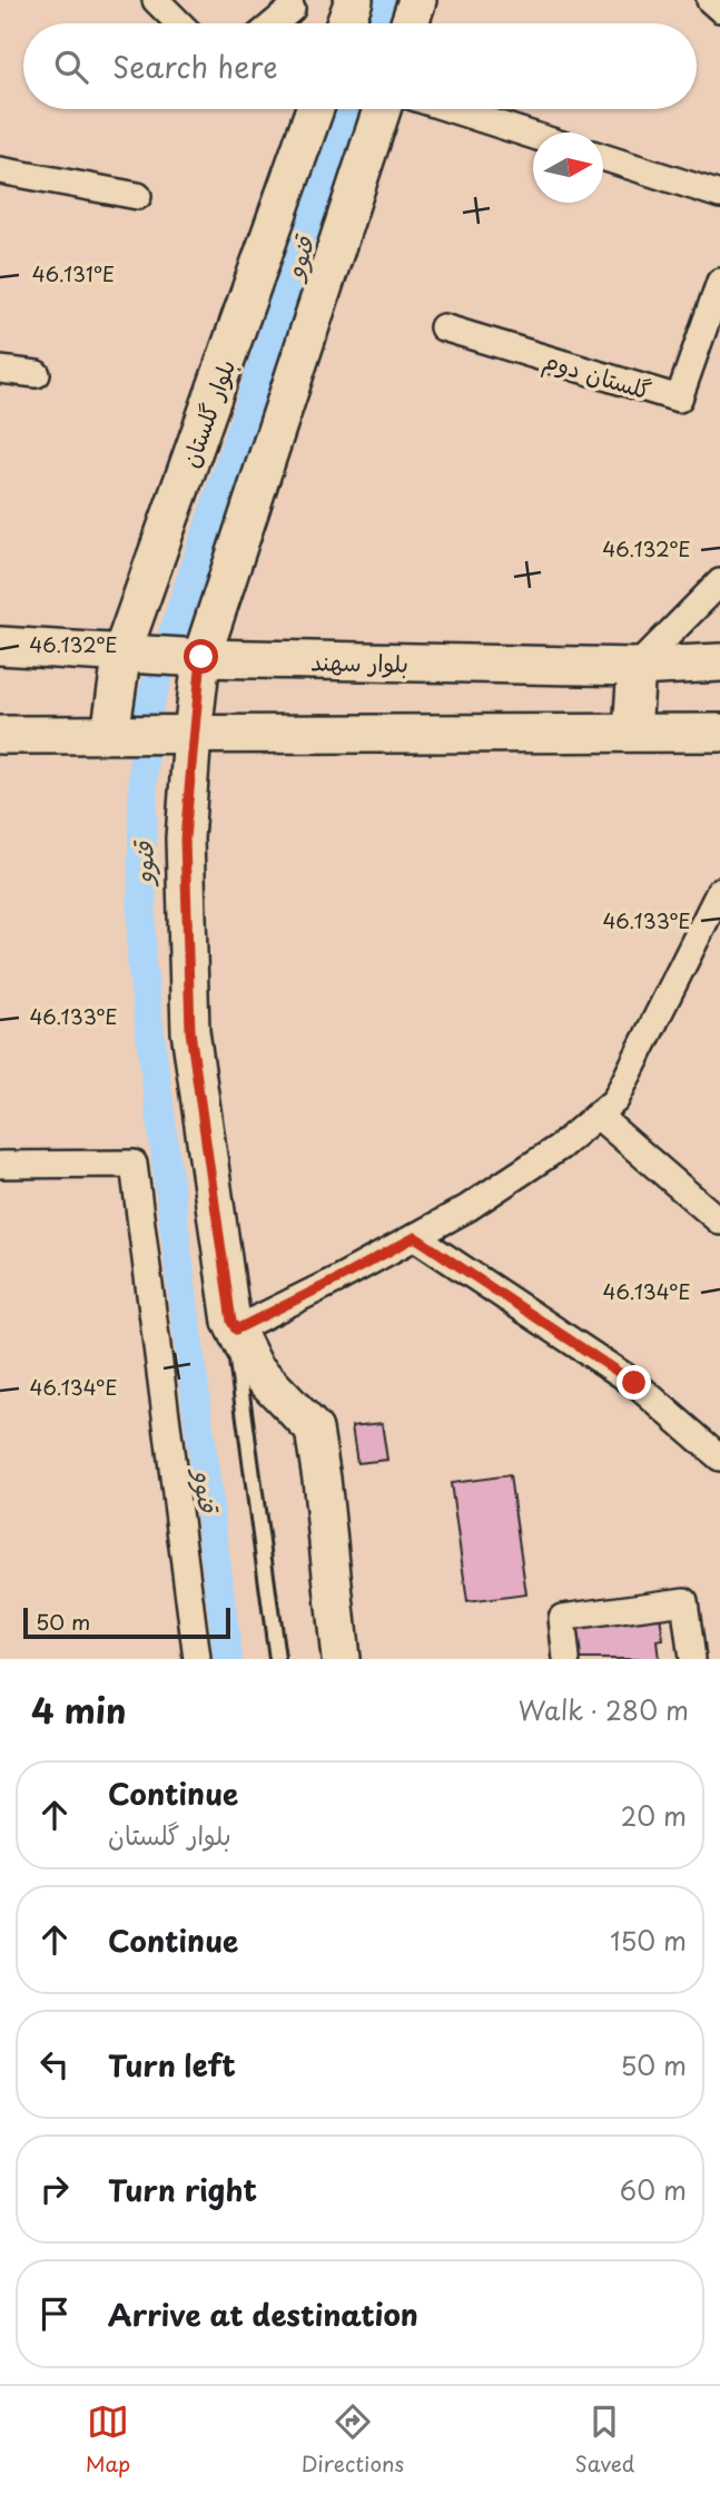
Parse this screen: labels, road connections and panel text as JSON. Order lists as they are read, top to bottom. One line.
{"streets":{"street":["گلستان دوم","بلوار گلستان","بلوار سهند"]},"crossings":[["بلوار گلستان","بلوار سهند"]],"water":["قنوو"],"scale_bar":"50 m","north":"right","page":{"search":"Search here","scale":"50 m","heading":["4 min","Walk · 280 m"],"list":[["Continue","بلوار گلستان","20 m"],["Continue","150 m"],["Turn left","50 m"],["Turn right","60 m"],"Arrive at destination"],"nav":["Map","Directions","Saved"]},"coordinates":["46.131°E","46.132°E","46.133°E","46.134°E"]}
